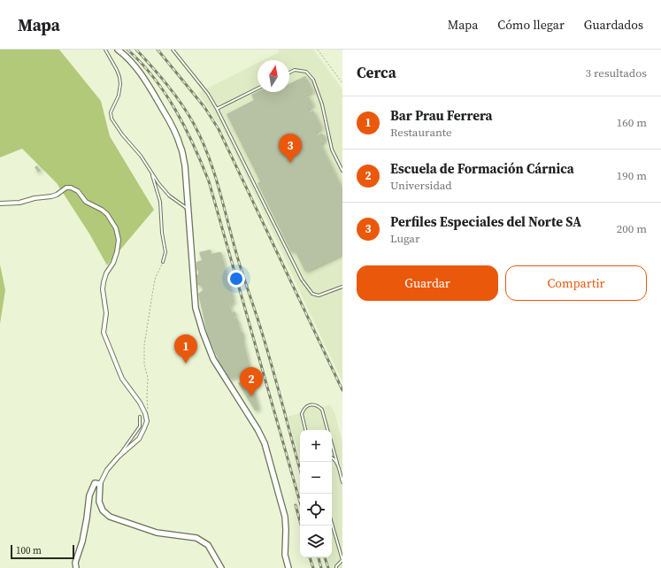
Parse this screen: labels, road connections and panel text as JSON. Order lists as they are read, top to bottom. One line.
{"scale_bar":"100 m","north":"top","page":{"header":"Mapa","nav":["Mapa","Cómo llegar","Guardados"],"heading":["Cerca","3 resultados"],"list":[{"mark":"1","name":"Bar Prau Ferrera","note":"Restaurante","value":"160 m"},{"mark":"2","name":"Escuela de Formación Cárnica","note":"Universidad","value":"190 m"},{"mark":"3","name":"Perfiles Especiales del Norte SA","note":"Lugar","value":"200 m"}],"pins":["3","1","2"],"buttons":["Guardar","Compartir"],"map_buttons":["+","−"],"scale":"100 m"}}
